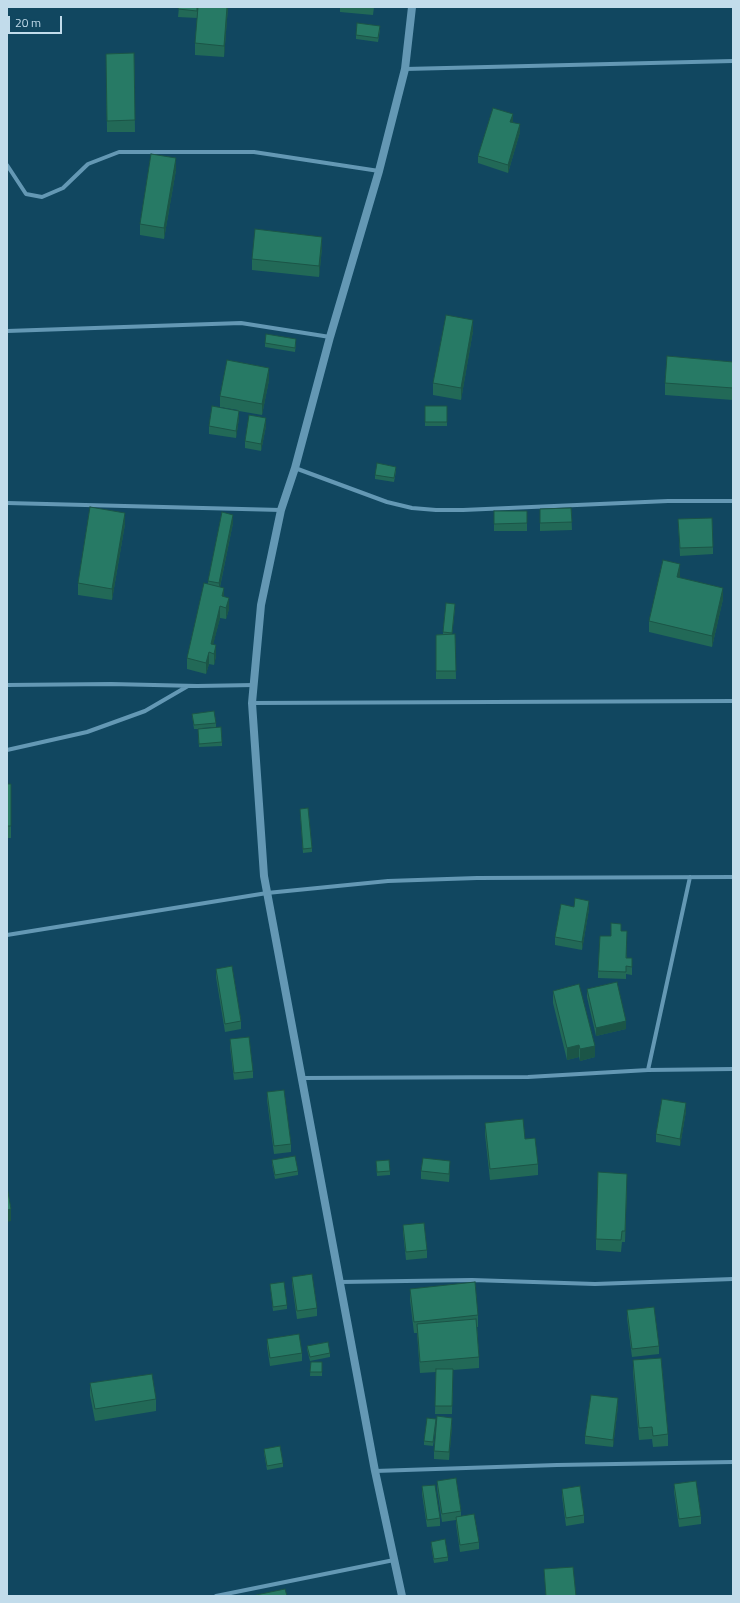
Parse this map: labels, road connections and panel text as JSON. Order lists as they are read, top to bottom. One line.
{"scale_bar":"20 m"}
